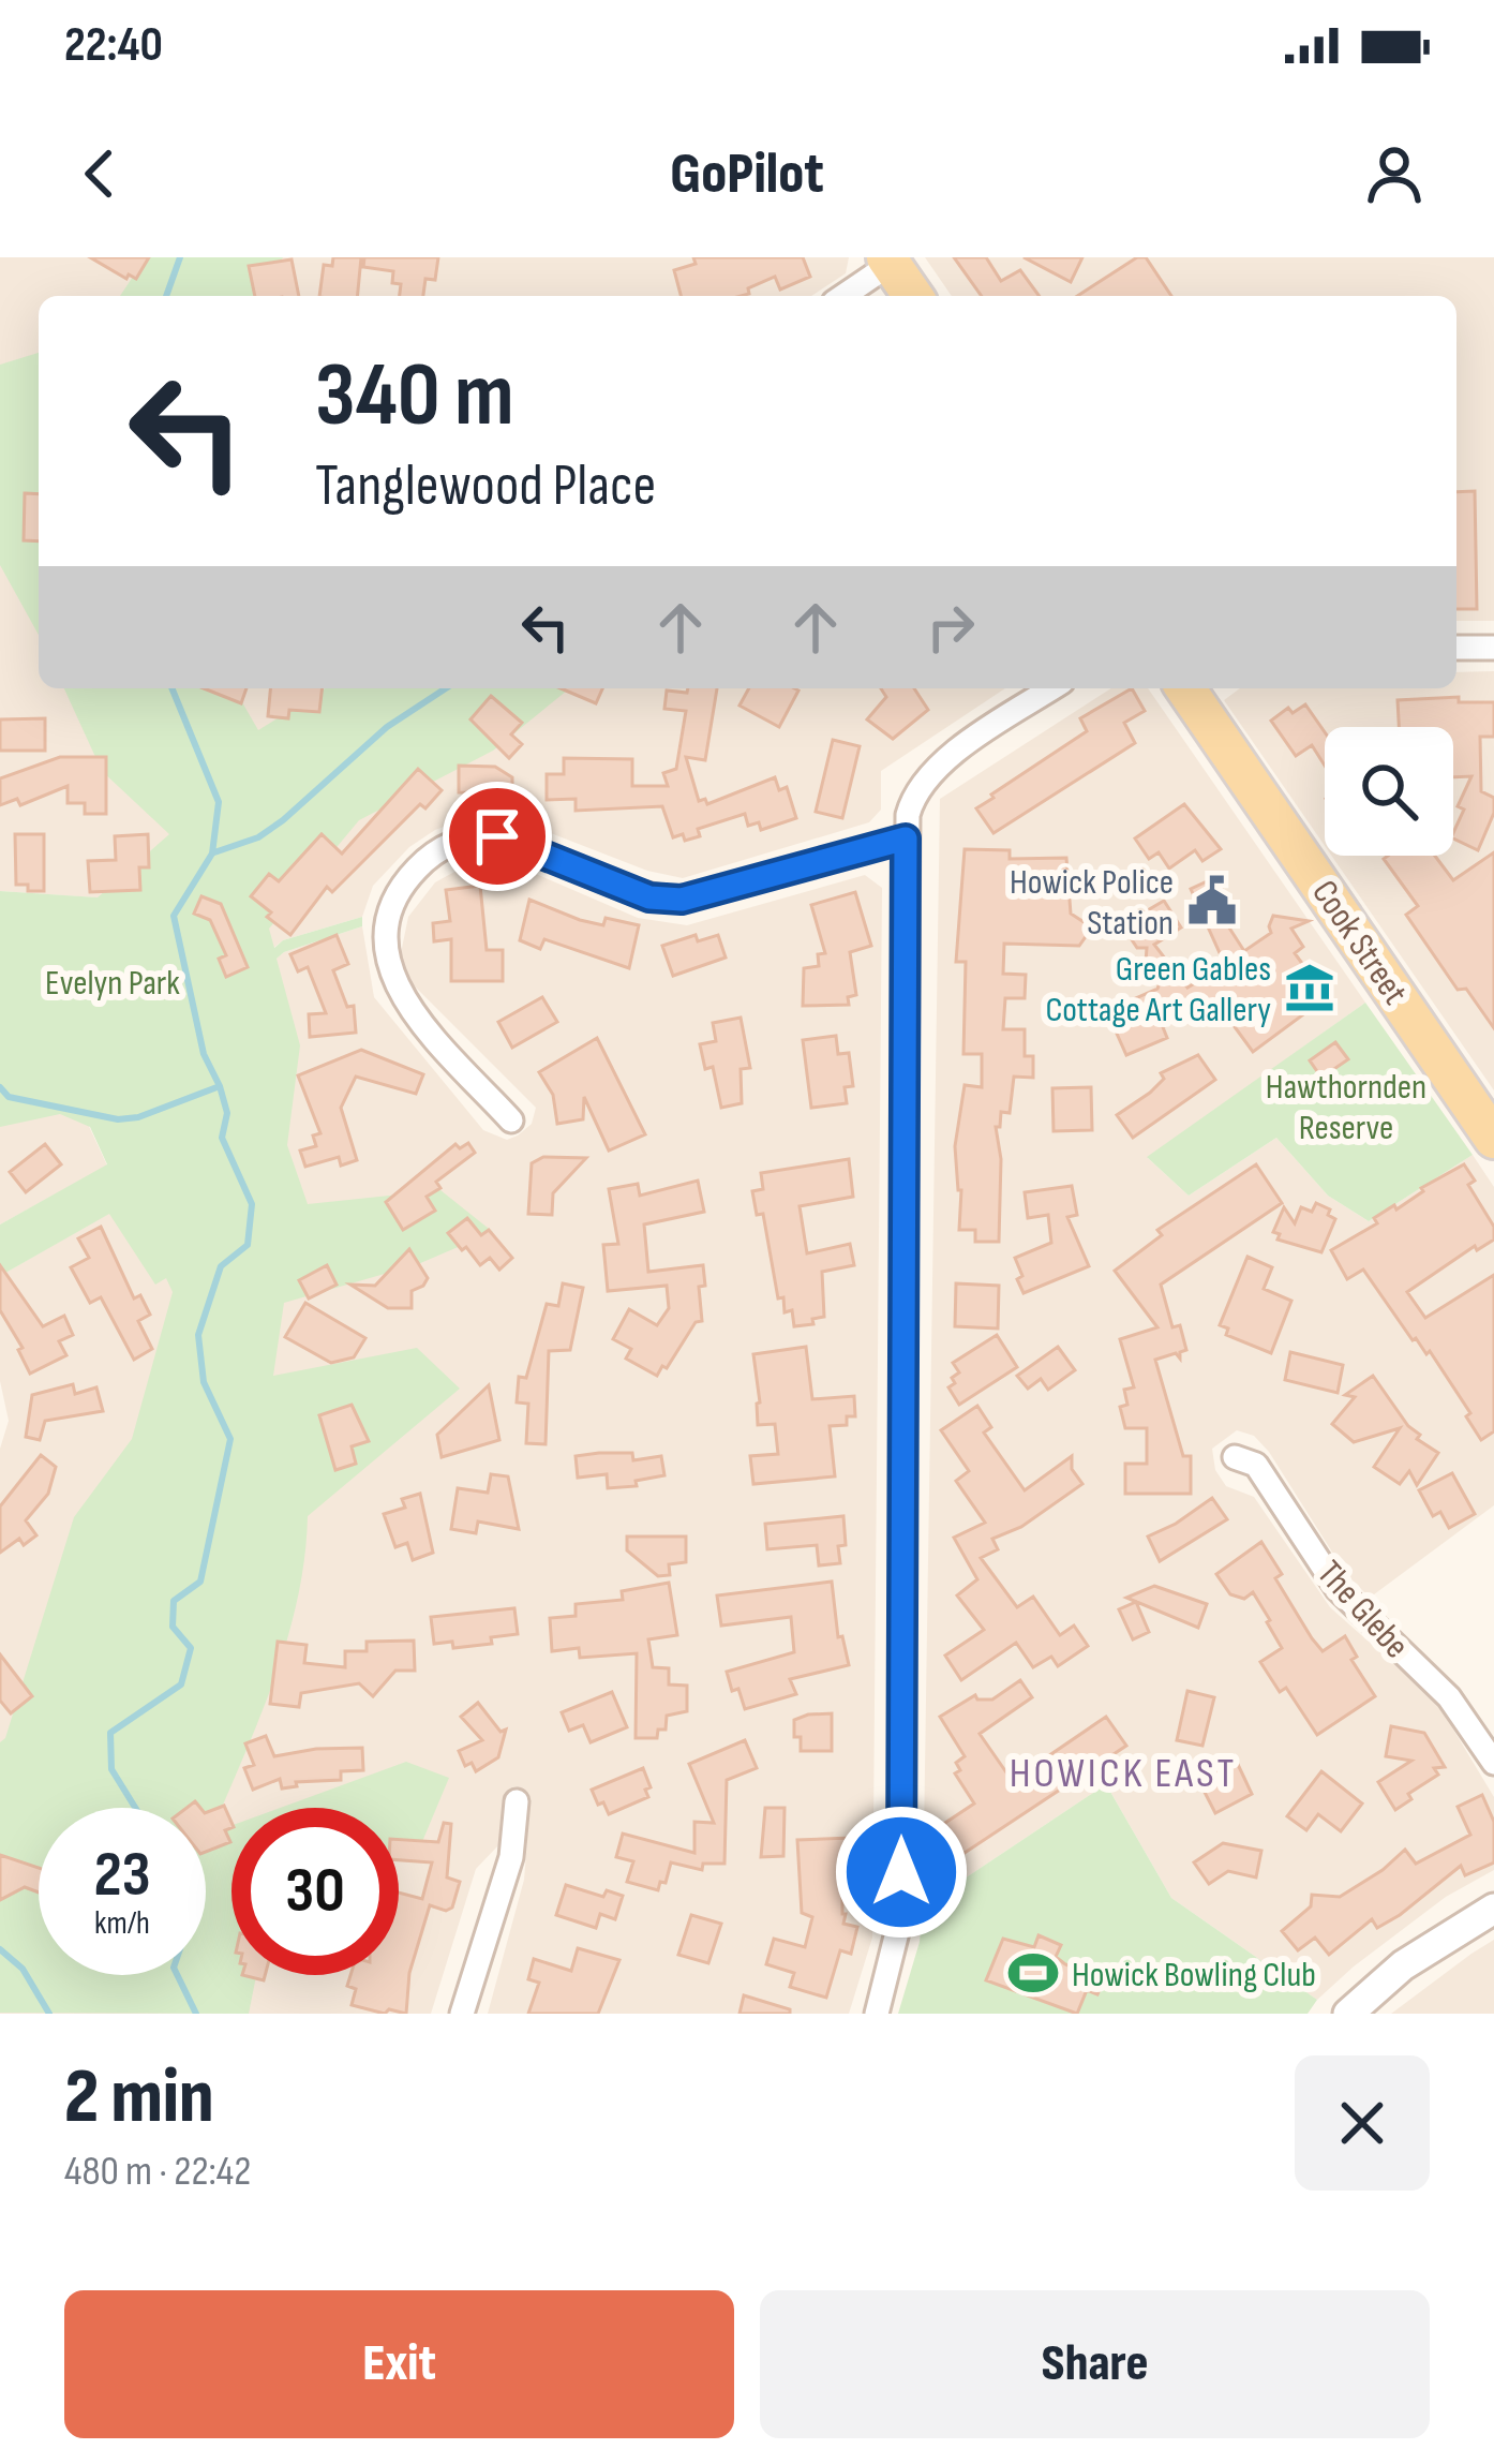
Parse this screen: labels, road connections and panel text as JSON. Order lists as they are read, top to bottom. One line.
{"streets":{"main road":["Cook Street"],"street":["The Glebe"]},"districts":["HOWICK EAST"],"parks":["Evelyn Park","Hawthornden Reserve"],"places":{"public building":["Howick Police Station"],"museum":["Green Gables Cottage Art Gallery"],"sports":["Howick Bowling Club"]},"page":{"status":"22:40","header":"GoPilot","turn":["340 m","Tanglewood Place"],"speed":"23 km/h","limit":"30","heading":["2 min","480 m · 22:42"],"buttons":["Exit","Share"]}}
